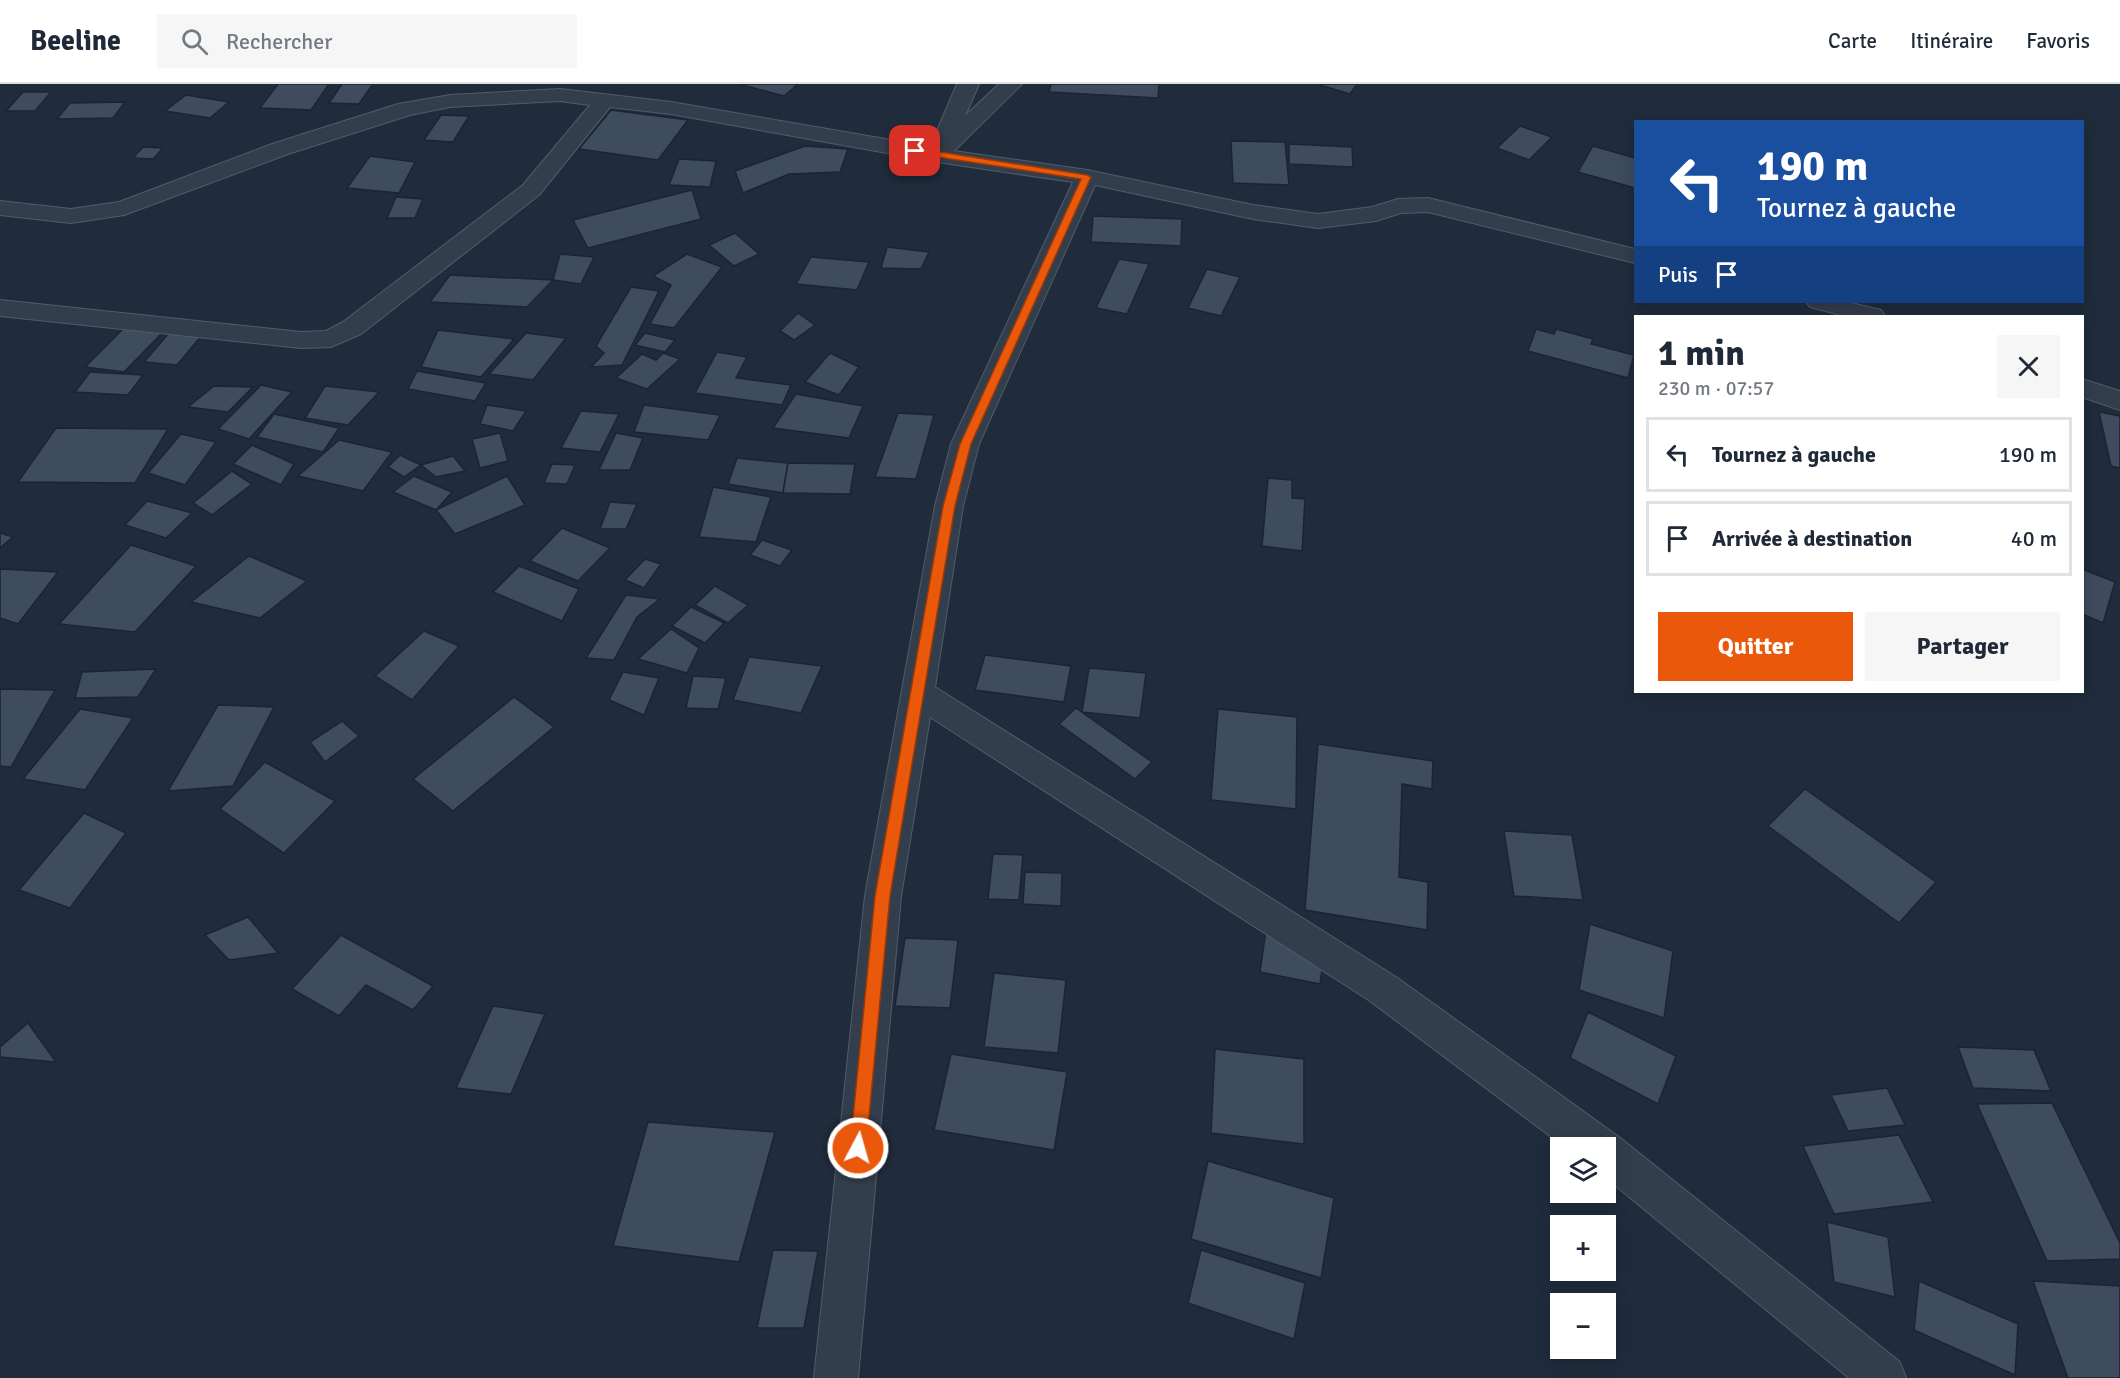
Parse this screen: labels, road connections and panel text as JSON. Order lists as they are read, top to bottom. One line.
{"page":{"header":"Beeline","search":"Rechercher","nav":["Carte","Itinéraire","Favoris"],"turn":["190 m","Tournez à gauche"],"then":"Puis","heading":["1 min","230 m · 07:57"],"list":[{"name":"Tournez à gauche","value":"190 m"},{"name":"Arrivée à destination","value":"40 m"}],"buttons":["Quitter","Partager"],"map_buttons":["+","−"]}}
